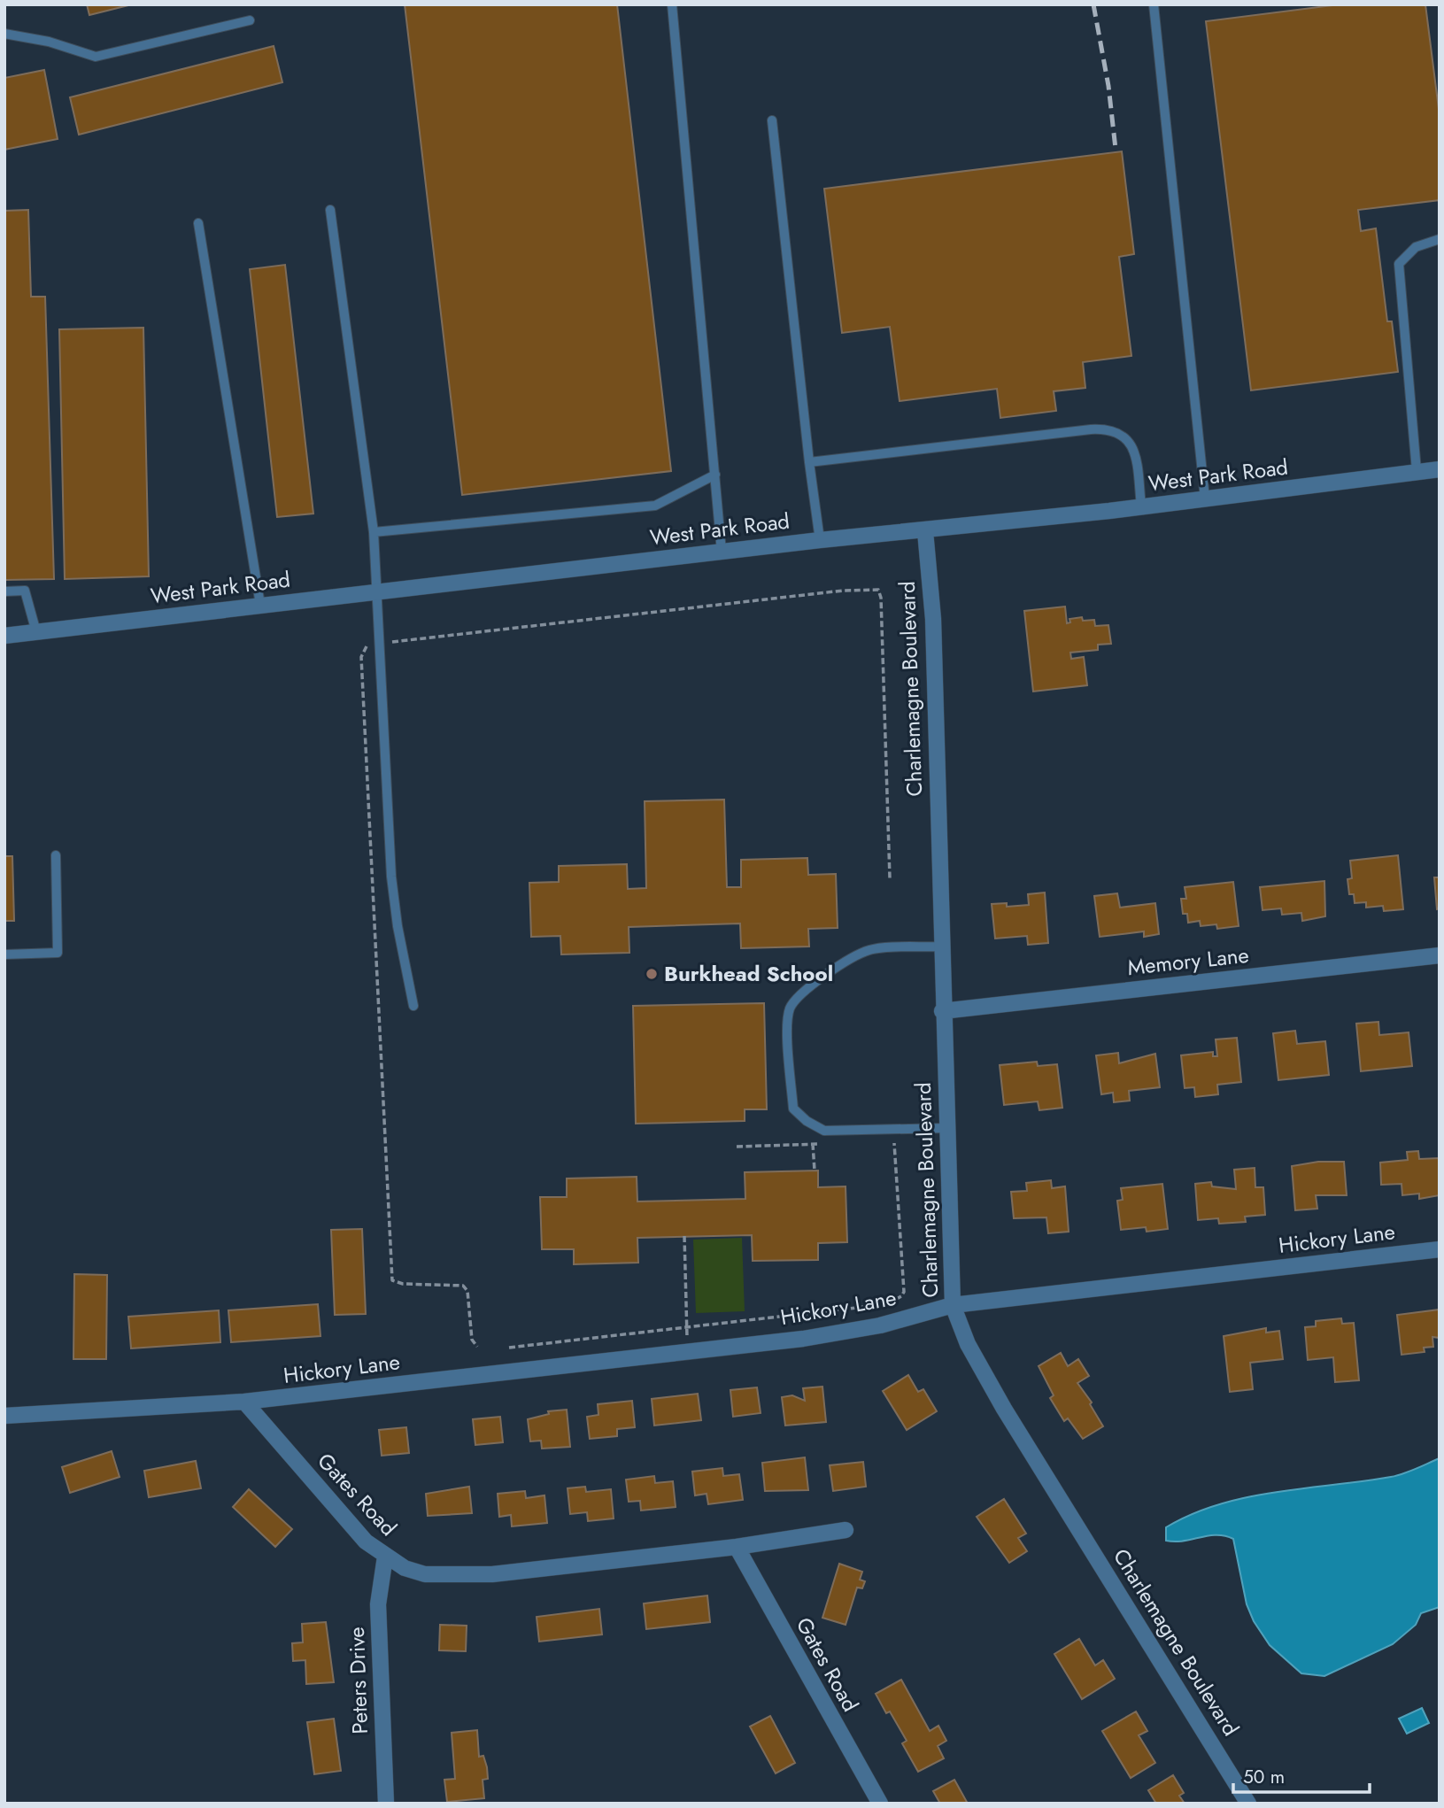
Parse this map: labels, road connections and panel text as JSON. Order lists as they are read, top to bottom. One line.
{"streets":{"street":["West Park Road","Charlemagne Boulevard","Memory Lane","Hickory Lane","Gates Road","Peters Drive"]},"crossings":[["West Park Road","Charlemagne Boulevard"],["Charlemagne Boulevard","Memory Lane"],["Charlemagne Boulevard","Hickory Lane"],["Hickory Lane","Gates Road"],["Gates Road","Peters Drive"]],"places":["Burkhead School"],"scale_bar":"50 m"}
